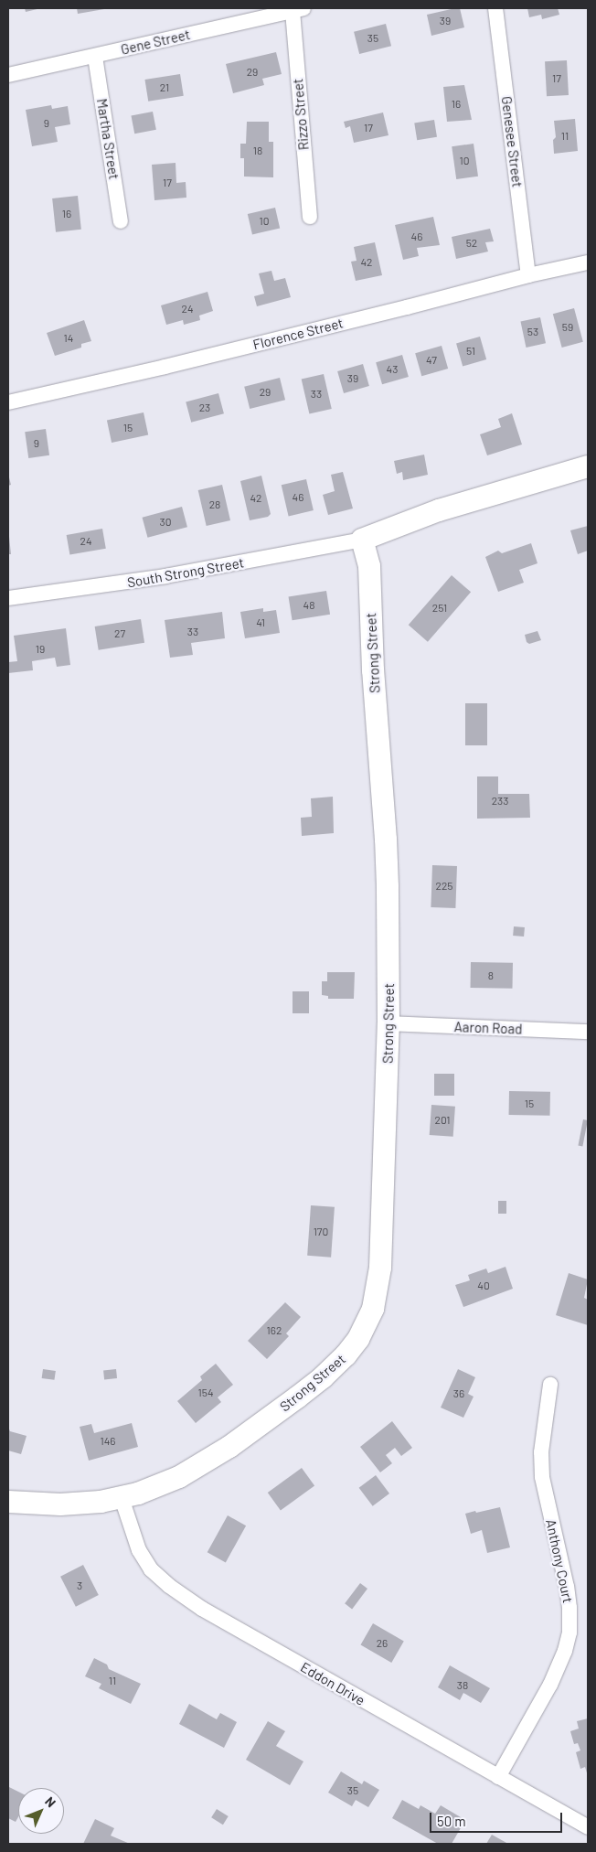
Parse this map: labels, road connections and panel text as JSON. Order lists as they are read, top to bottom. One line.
{"streets":{"street":["Gene Street","Rizzo Street","Martha Street","Genesee Street","Florence Street","South Strong Street","Strong Street","Aaron Road","Anthony Court","Eddon Drive"]},"crossings":[["Gene Street","Rizzo Street"],["Gene Street","Martha Street"],["Genesee Street","Florence Street"],["South Strong Street","Strong Street"],["Strong Street","Aaron Road"],["Strong Street","Eddon Drive"],["Anthony Court","Eddon Drive"]],"house_numbers":["39","35","29","17","21","16","9","17","11","18","10","17","16","10","46","52","42","24","59","53","14","51","47","43","39","29","33","23","15","9","46","42","28","30","24","48","251","41","33","27","19","233","225","8","15","201","170","40","162","154","36","146","3","26","11","38","35"],"scale_bar":"50 m","north":"top right"}
